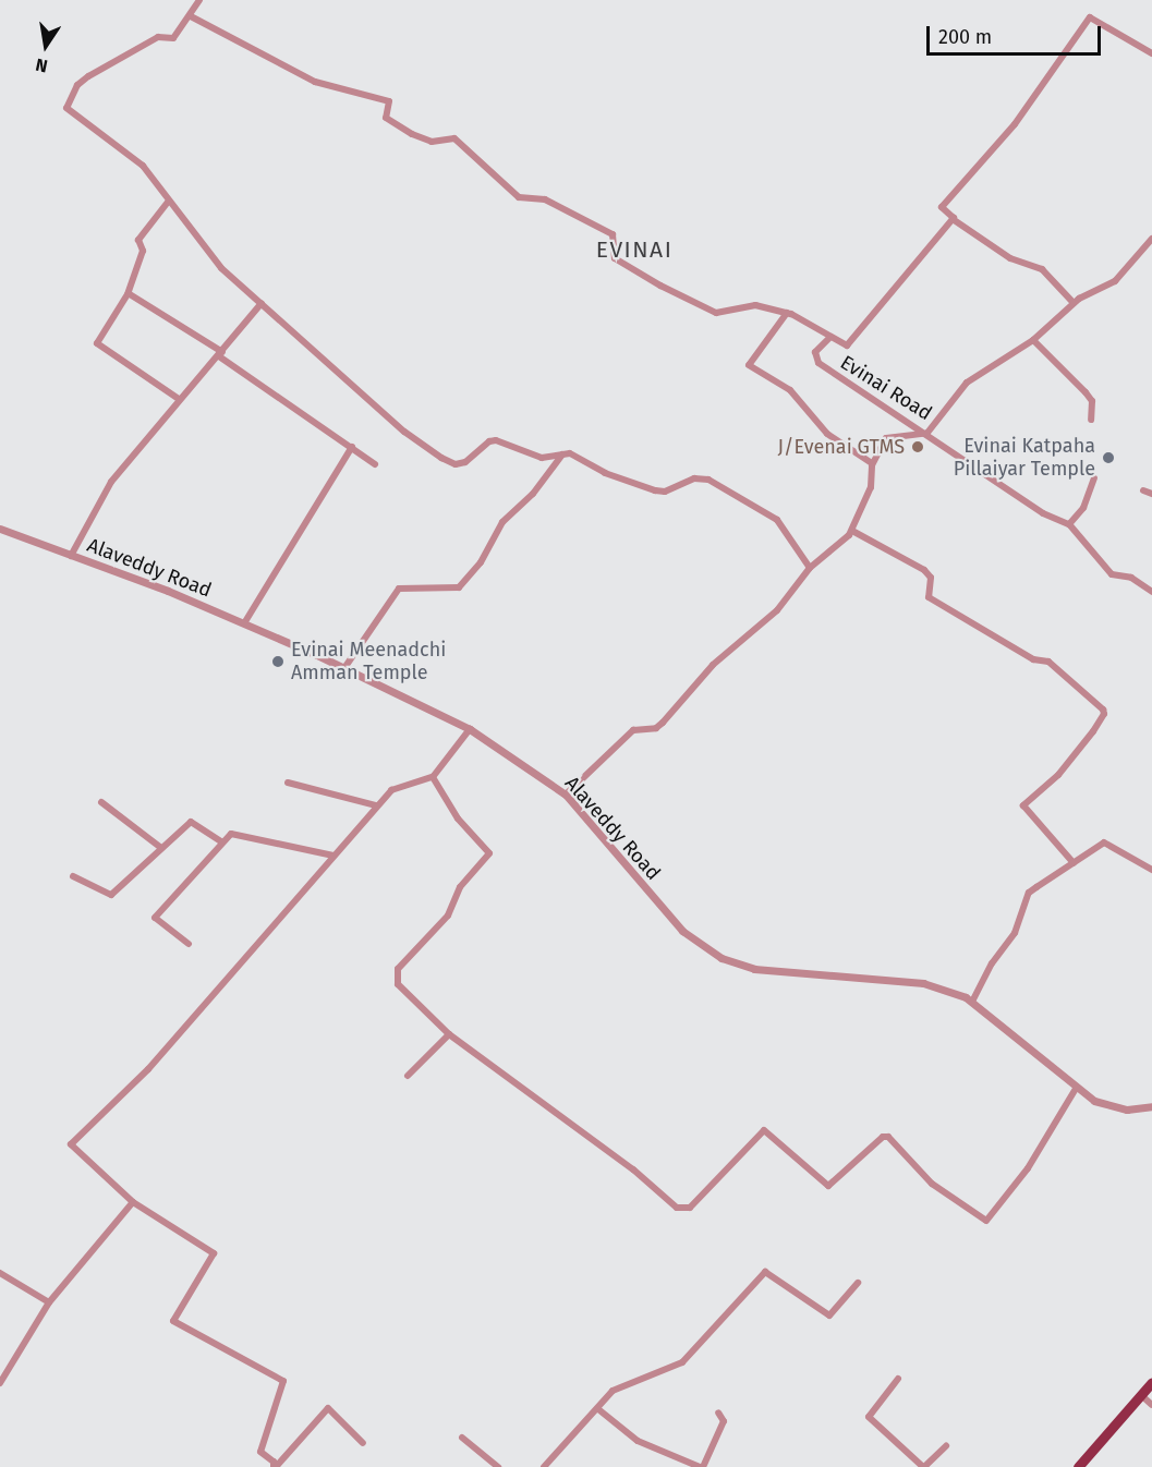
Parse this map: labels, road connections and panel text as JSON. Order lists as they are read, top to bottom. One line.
{"streets":{"street":["Evinai Road","Alaveddy Road"]},"districts":["EVINAI"],"places":["J/Evenai GTMS","Evinai Katpaha Pillaiyar Temple","Evinai Meenadchi Amman Temple"],"scale_bar":"200 m","north":"bottom"}
